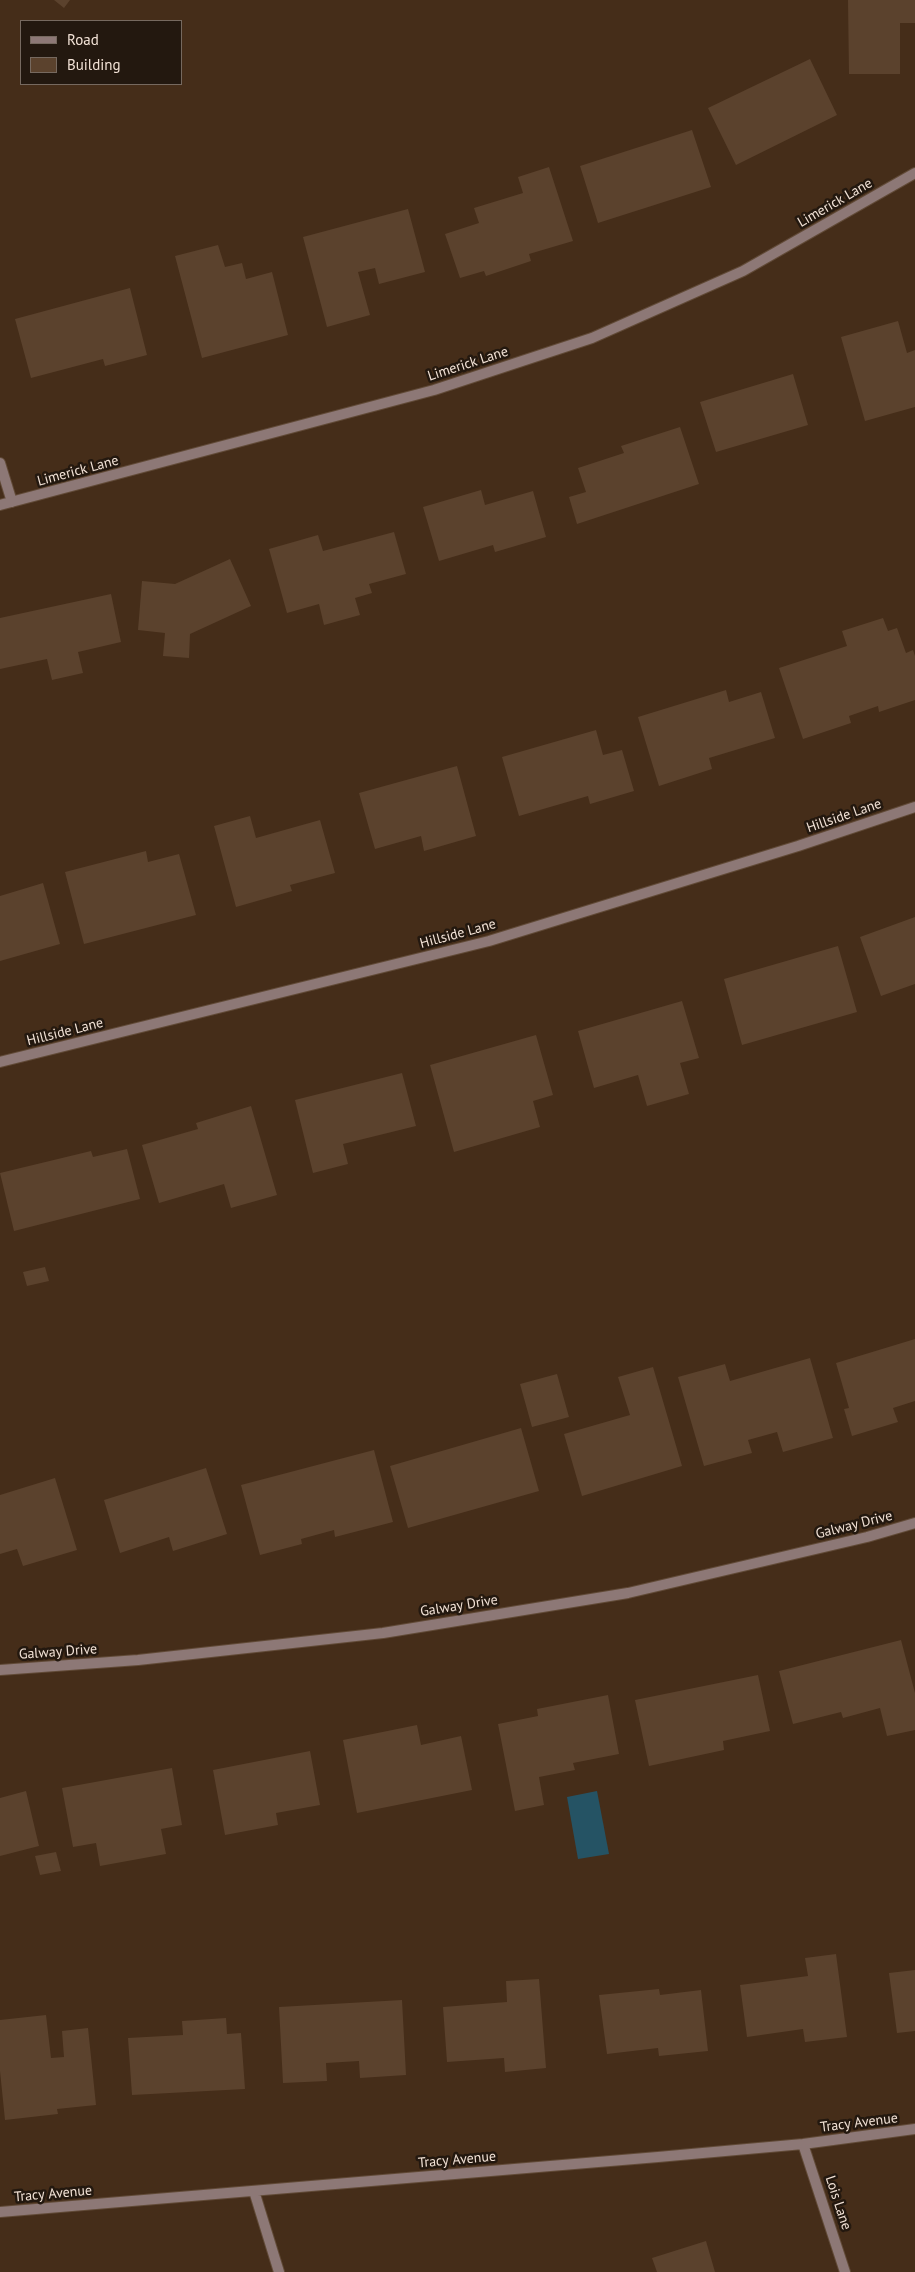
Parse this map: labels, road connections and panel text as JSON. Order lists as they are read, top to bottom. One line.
{"streets":{"street":["Limerick Lane","Hillside Lane","Galway Drive","Tracy Avenue","Lois Lane"]},"crossings":[["Tracy Avenue","Lois Lane"]],"legend":["Road","Building"]}
